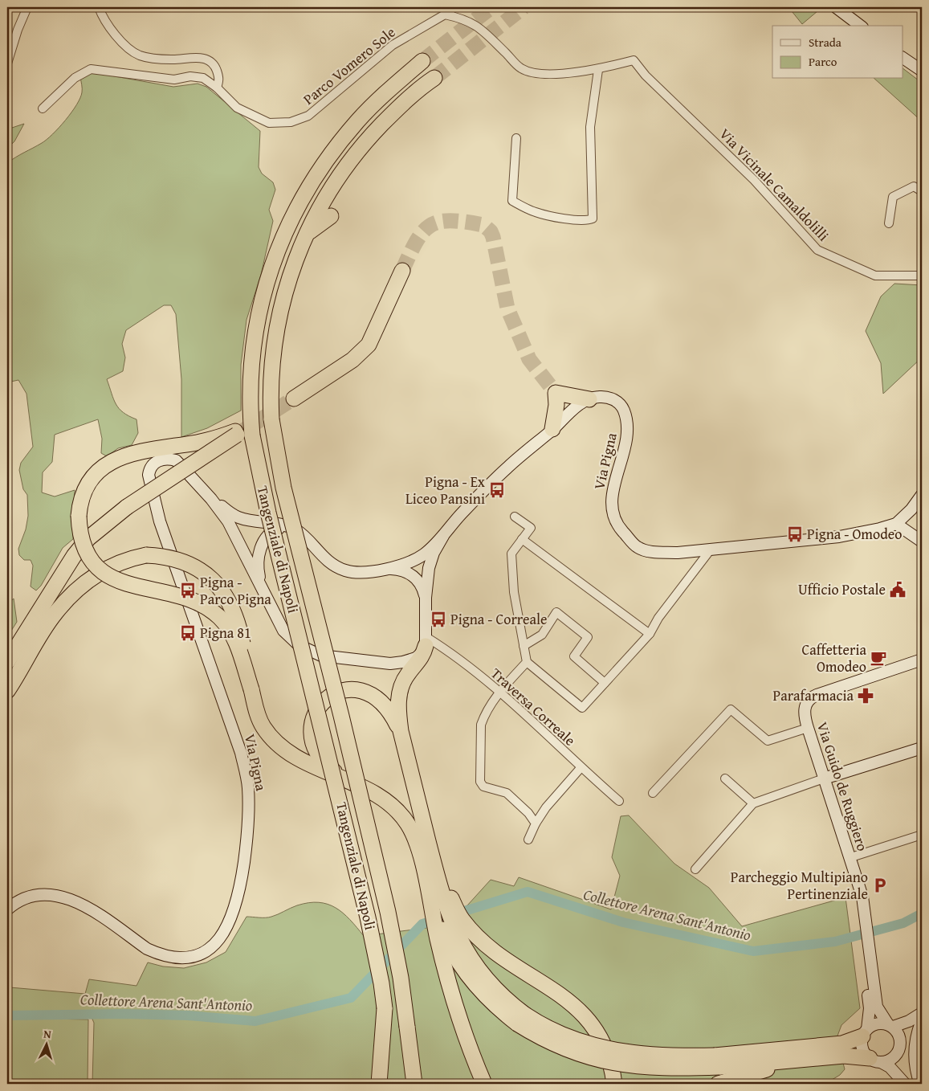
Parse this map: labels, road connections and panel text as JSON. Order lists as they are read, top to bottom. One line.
{"streets":{"highway":["Tangenziale di Napoli"],"main road":["Via Pigna","Via Guido de Ruggiero"],"street":["Parco Vomero Sole","Via Vicinale Camaldolilli","Traversa Correale"]},"crossings":[["Via Pigna","Traversa Correale"]],"water":["Collettore Arena Sant'Antonio"],"places":{"bus stop":["Pigna - Ex Liceo Pansini","Pigna - Omodeo","Pigna - Parco Pigna","Pigna - Correale","Pigna 81"],"public building":["Ufficio Postale"],"cafe":["Caffetteria Omodeo"],"pharmacy":["Parafarmacia"],"parking":["Parcheggio Multipiano Pertinenziale"]},"legend":["Strada","Parco"],"north":"top"}
